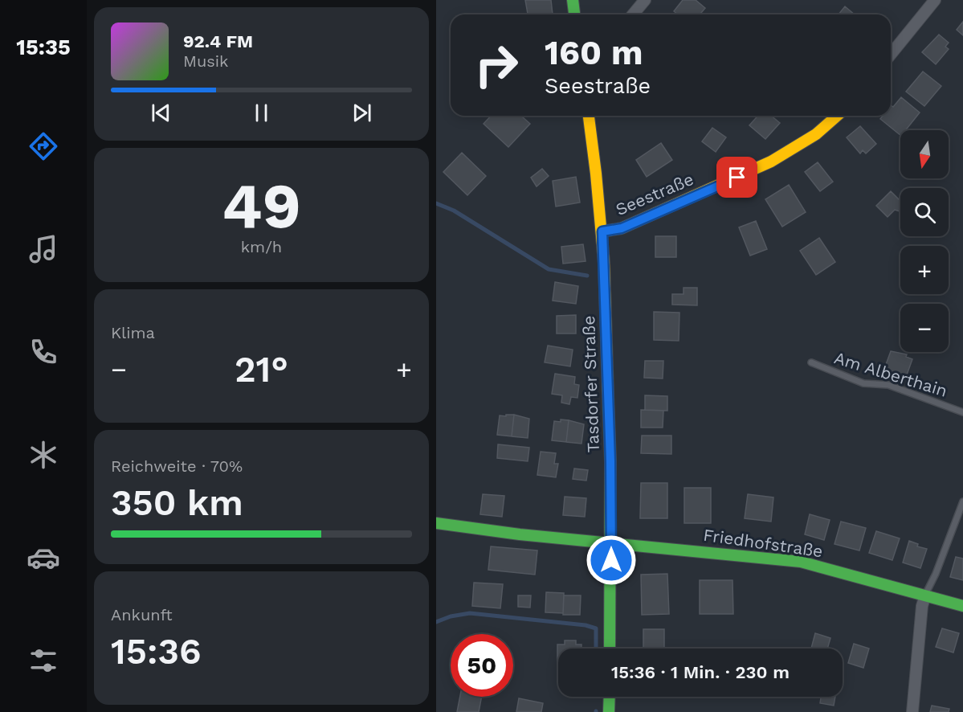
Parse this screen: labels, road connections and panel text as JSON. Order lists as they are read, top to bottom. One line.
{"streets":{"street":["Seestraße","Tasdorfer Straße","Friedhofstraße"],"lane":["Am Alberthain"]},"crossings":[["Seestraße","Tasdorfer Straße"],["Tasdorfer Straße","Friedhofstraße"]],"north":"bottom","page":{"tabs":"15:35","turn":["160 m","Seestraße"],"song":["92.4 FM","Musik"],"map_buttons":["+","−"],"tile":[["49","km/h"],"Klima",["Reichweite · 70%","350 km"],["Ankunft","15:36"]],"heat":["−","21°","+"],"limit":"50","trip":"15:36 · 1 Min. · 230 m"}}
